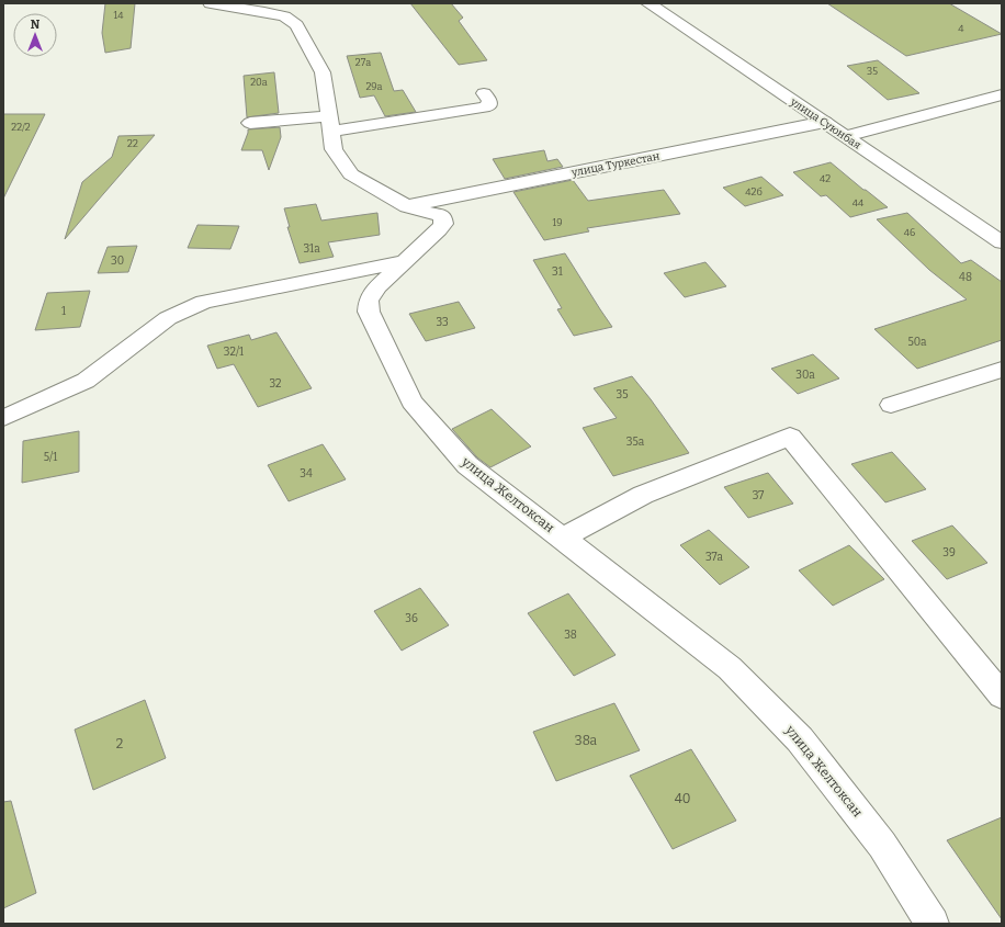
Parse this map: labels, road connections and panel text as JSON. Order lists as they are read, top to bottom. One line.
{"streets":{"street":["улица Суюнбая","улица Туркестан","улица Желтоксан"]},"crossings":[["улица Суюнбая","улица Туркестан"],["улица Туркестан","улица Желтоксан"]],"house_numbers":["14","4","27а","35","20а","29а","22/2","22","42","42б","44","19","46","31а","30","31","48","1","33","50а","32/1","30а","32","35","35а","5/1","34","37","39","37а","36","38","38а","2","40"],"north":"top"}
